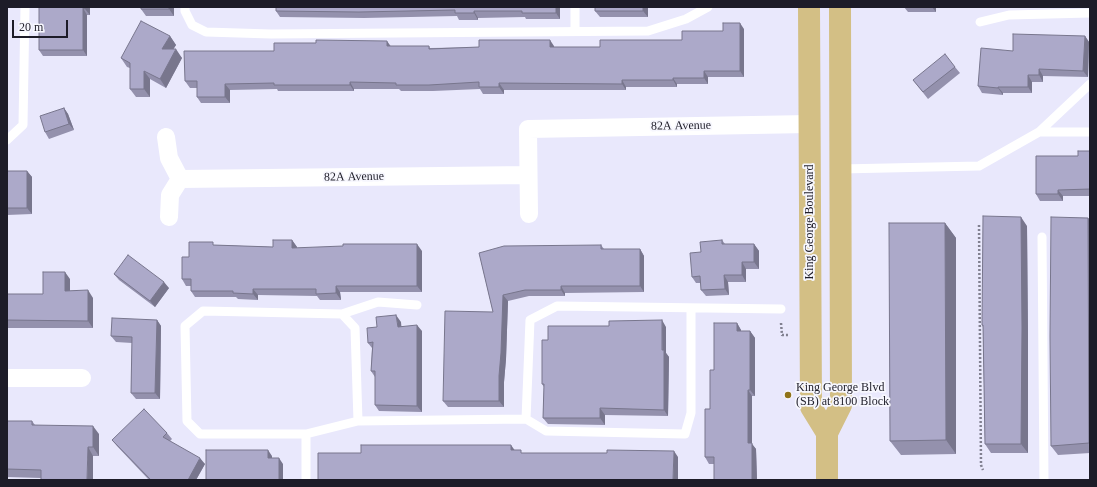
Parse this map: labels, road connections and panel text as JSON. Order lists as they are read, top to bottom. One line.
{"streets":{"main road":["King George Boulevard"],"street":["82A Avenue"]},"crossings":[["82A Avenue","King George Boulevard"]],"places":["King George Blvd (SB) at 8100 Block"],"scale_bar":"20 m"}
